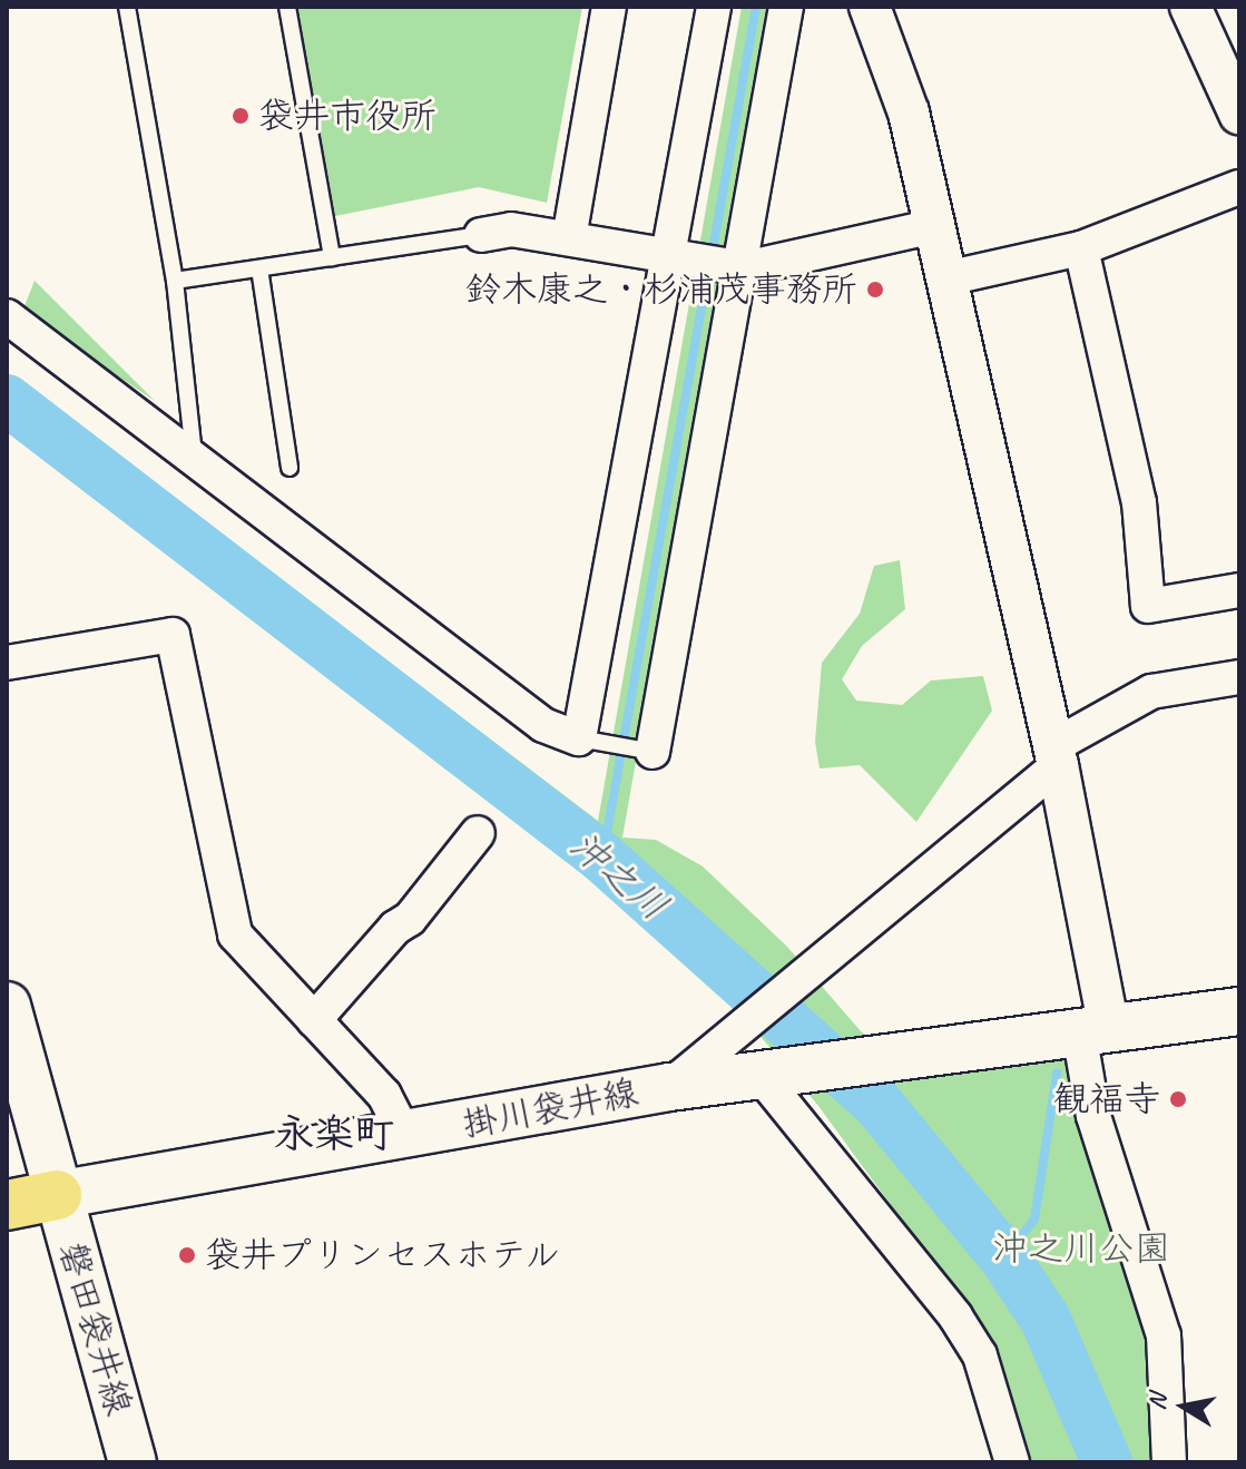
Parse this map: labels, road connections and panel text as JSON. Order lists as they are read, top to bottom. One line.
{"streets":{"main road":["掛川袋井線","磐田袋井線"]},"crossings":[["掛川袋井線","磐田袋井線"]],"districts":["永楽町"],"water":["沖之川"],"parks":["沖之川公園"],"places":["袋井市役所","鈴木康之・杉浦茂事務所","観福寺","袋井プリンセスホテル"],"north":"left"}
